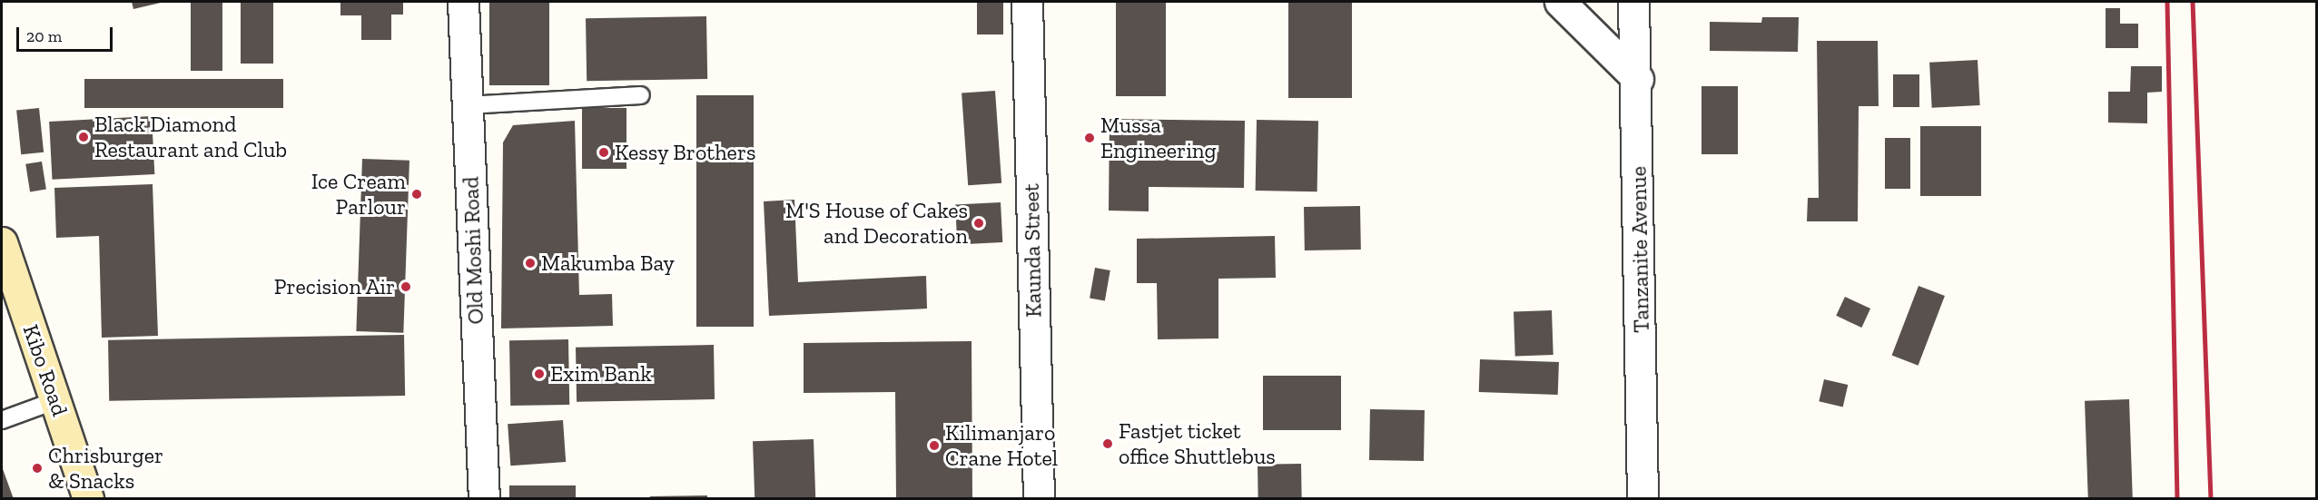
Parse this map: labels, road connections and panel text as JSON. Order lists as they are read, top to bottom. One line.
{"streets":{"main road":["Kibo Road"],"street":["Tanzanite Avenue","Old Moshi Road","Kaunda Street"]},"places":["Black Diamond Restaurant and Club","Mussa Engineering","Kessy Brothers","Ice Cream Parlour","M'S House of Cakes and Decoration","Makumba Bay","Precision Air","Exim Bank","Fastjet ticket office Shuttlebus","Kilimanjaro Crane Hotel","Chrisburger & Snacks"],"scale_bar":"20 m"}
